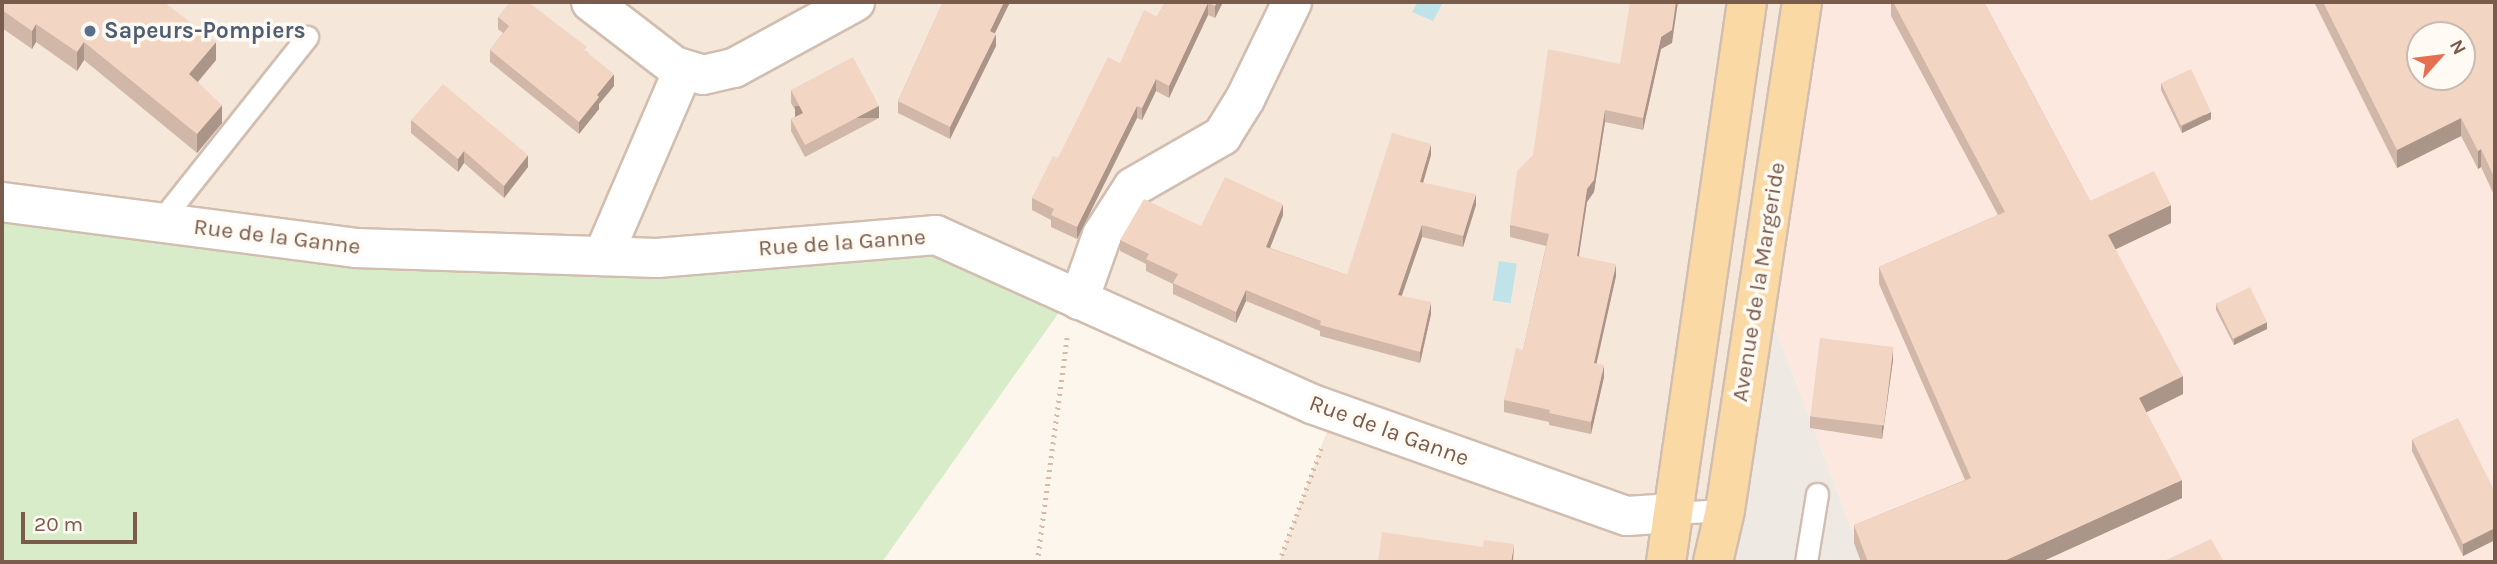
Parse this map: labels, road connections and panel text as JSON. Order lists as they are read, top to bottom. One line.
{"streets":{"main road":["Avenue de la Margeride"],"street":["Rue de la Ganne"]},"places":["Sapeurs-Pompiers"],"scale_bar":"20 m","north":"top right"}
